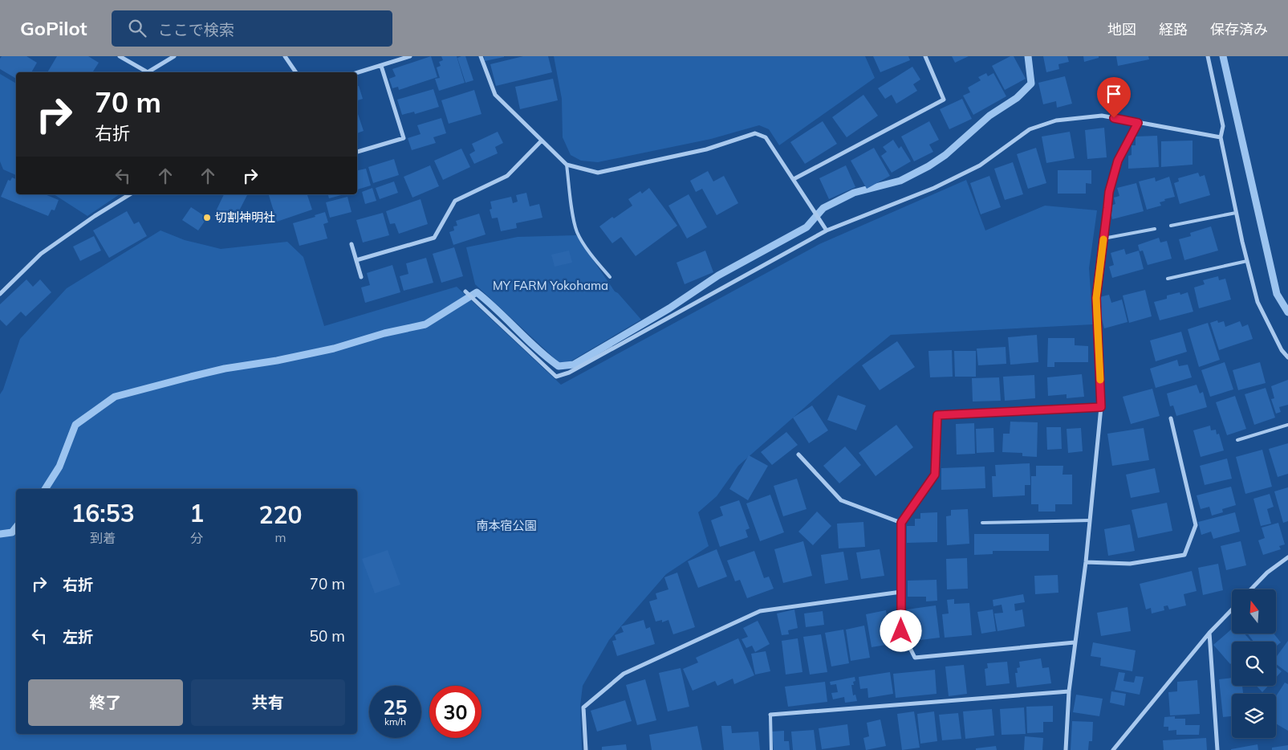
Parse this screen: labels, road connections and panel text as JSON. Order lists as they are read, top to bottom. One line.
{"parks":["MY FARM Yokohama","南本宿公園"],"places":["切割神明社"],"north":"top","page":{"header":"GoPilot","search":"ここで検索","nav":["地図","経路","保存済み"],"turn":["70 m","右折"],"eta":["16:53","到着","1","分","220","m"],"list":[{"name":"右折","value":"70 m"},{"name":"左折","value":"50 m"}],"buttons":["終了","共有"],"speed":"25 km/h","limit":"30"}}
